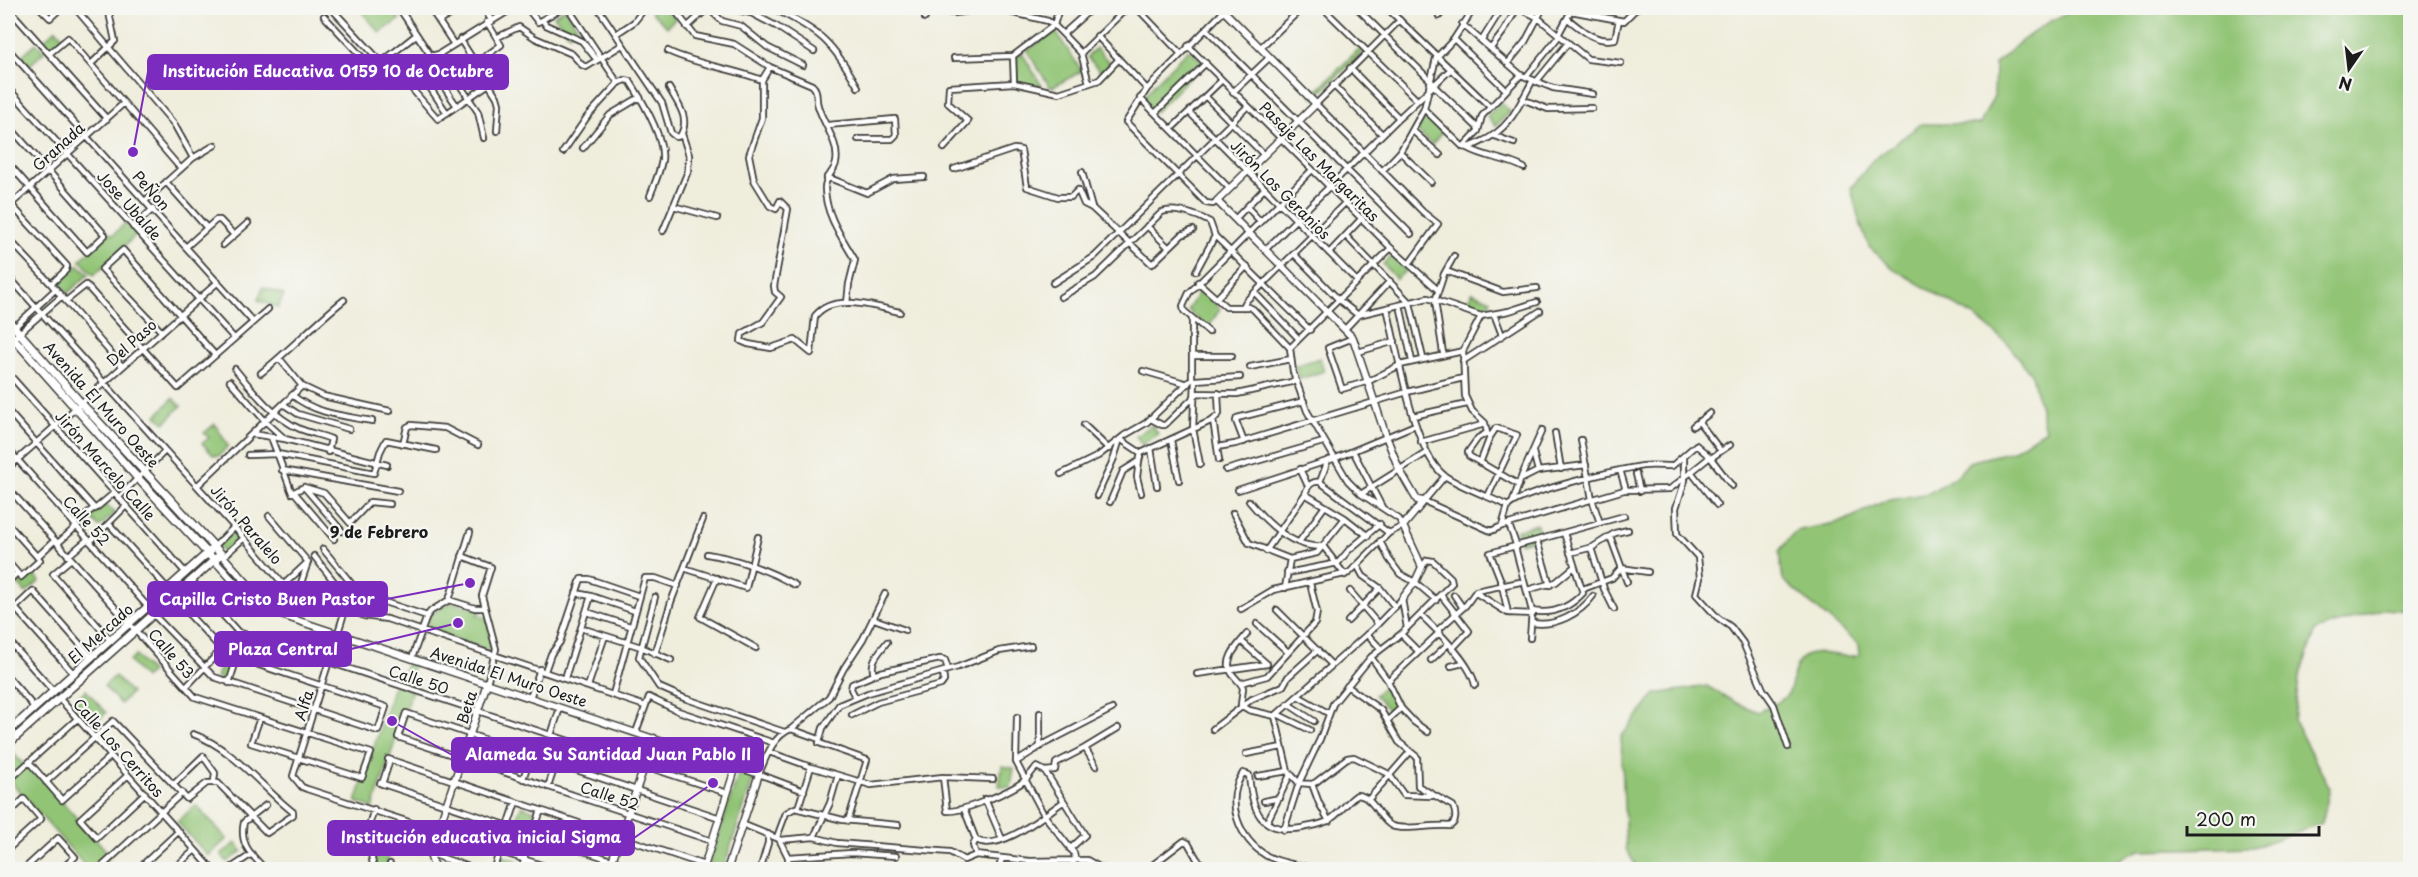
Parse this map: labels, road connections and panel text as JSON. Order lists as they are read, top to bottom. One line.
{"streets":{"main road":["Avenida El Muro Oeste","El Mercado"],"street":["Granada","Pasaje Las Margaritas","Jirón Los Geranios","PeÑon","Jose Ubalde","Del Paso","Jirón Marcelo Calle","Calle 52","Jirón Paralelo","Calle 53","Calle 50","Alfa","Beta","Calle Los Cerritos"]},"crossings":[["Granada","PeÑon"],["Granada","Jose Ubalde"],["PeÑon","Del Paso"],["Jose Ubalde","Del Paso"],["Del Paso","Avenida El Muro Oeste"],["Del Paso","Jirón Marcelo Calle"],["Del Paso","Calle 52"],["Del Paso","Jirón Paralelo"],["Avenida El Muro Oeste","El Mercado"],["Avenida El Muro Oeste","Alfa"],["Avenida El Muro Oeste","Beta"],["Jirón Marcelo Calle","El Mercado"],["Calle 52","El Mercado"],["Calle 52","Alfa"],["Calle 52","Beta"],["Jirón Paralelo","El Mercado"],["Jirón Paralelo","Alfa"],["Jirón Paralelo","Beta"],["El Mercado","Calle 53"],["El Mercado","Calle 50"],["El Mercado","Calle Los Cerritos"],["Calle 53","Alfa"],["Calle 50","Alfa"],["Calle 50","Beta"]],"districts":["9 de Febrero"],"places":["Institución Educativa 0159 10 de Octubre","Capilla Cristo Buen Pastor","Plaza Central","Alameda Su Santidad Juan Pablo II","Institución educativa inicial Sigma"],"scale_bar":"200 m","north":"bottom"}
